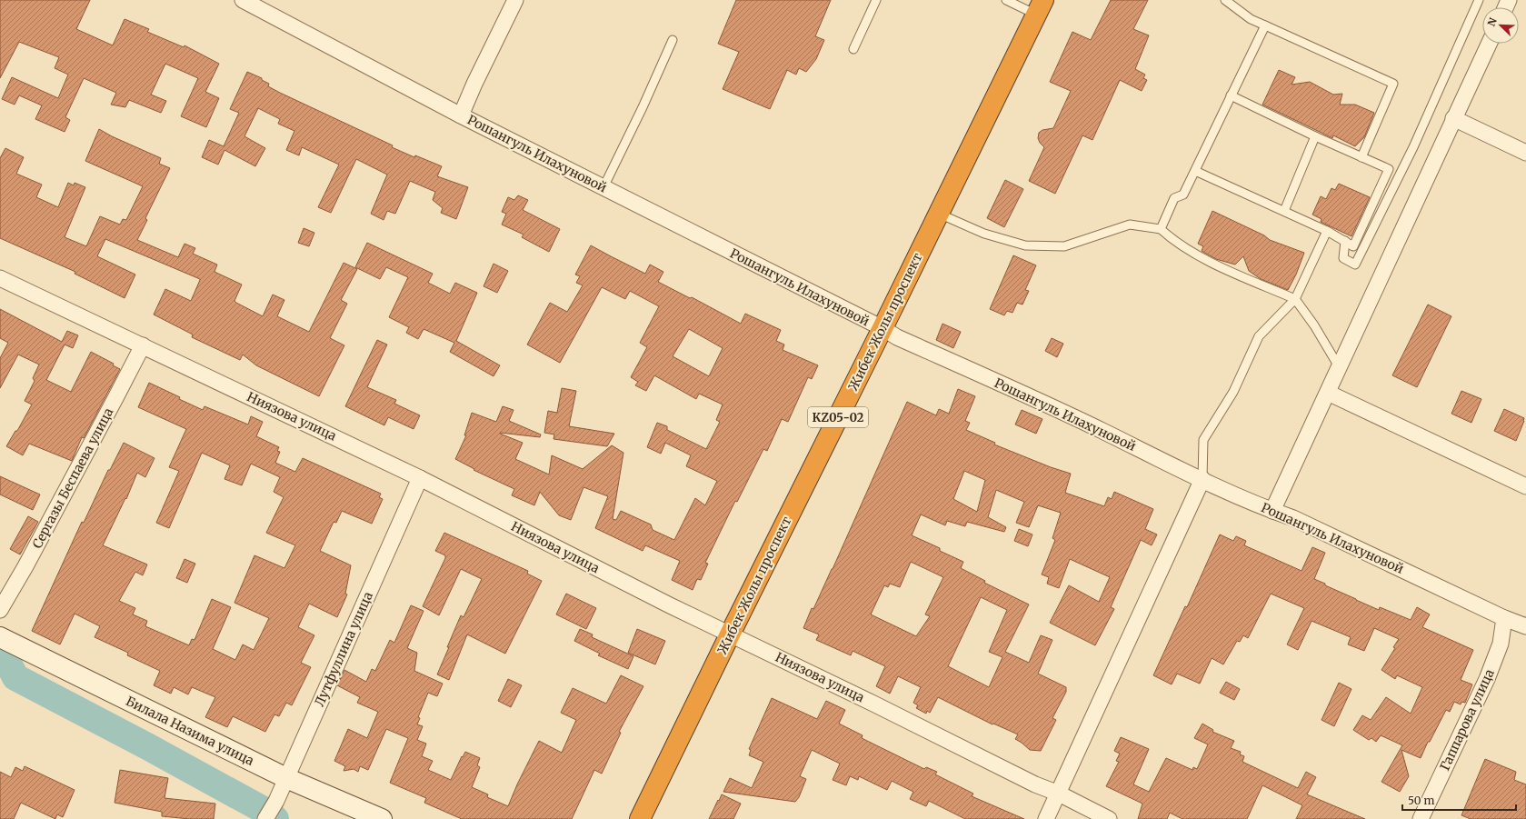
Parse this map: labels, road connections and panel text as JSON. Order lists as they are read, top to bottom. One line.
{"streets":{"highway":["Жибек Жолы проспект","KZ05-02"],"street":["Рошангуль Илахуновой","Ниязова улица","Сергазы Беспаева улица","Лутфуллина улица","Гаппарова улица","Билала Назима улица"]},"crossings":[["Рошангуль Илахуновой","Жибек Жолы проспект"],["Рошангуль Илахуновой","Гаппарова улица"],["Жибек Жолы проспект","Ниязова улица"],["Ниязова улица","Сергазы Беспаева улица"],["Ниязова улица","Лутфуллина улица"],["Лутфуллина улица","Билала Назима улица"]],"scale_bar":"50 m","north":"top left"}
